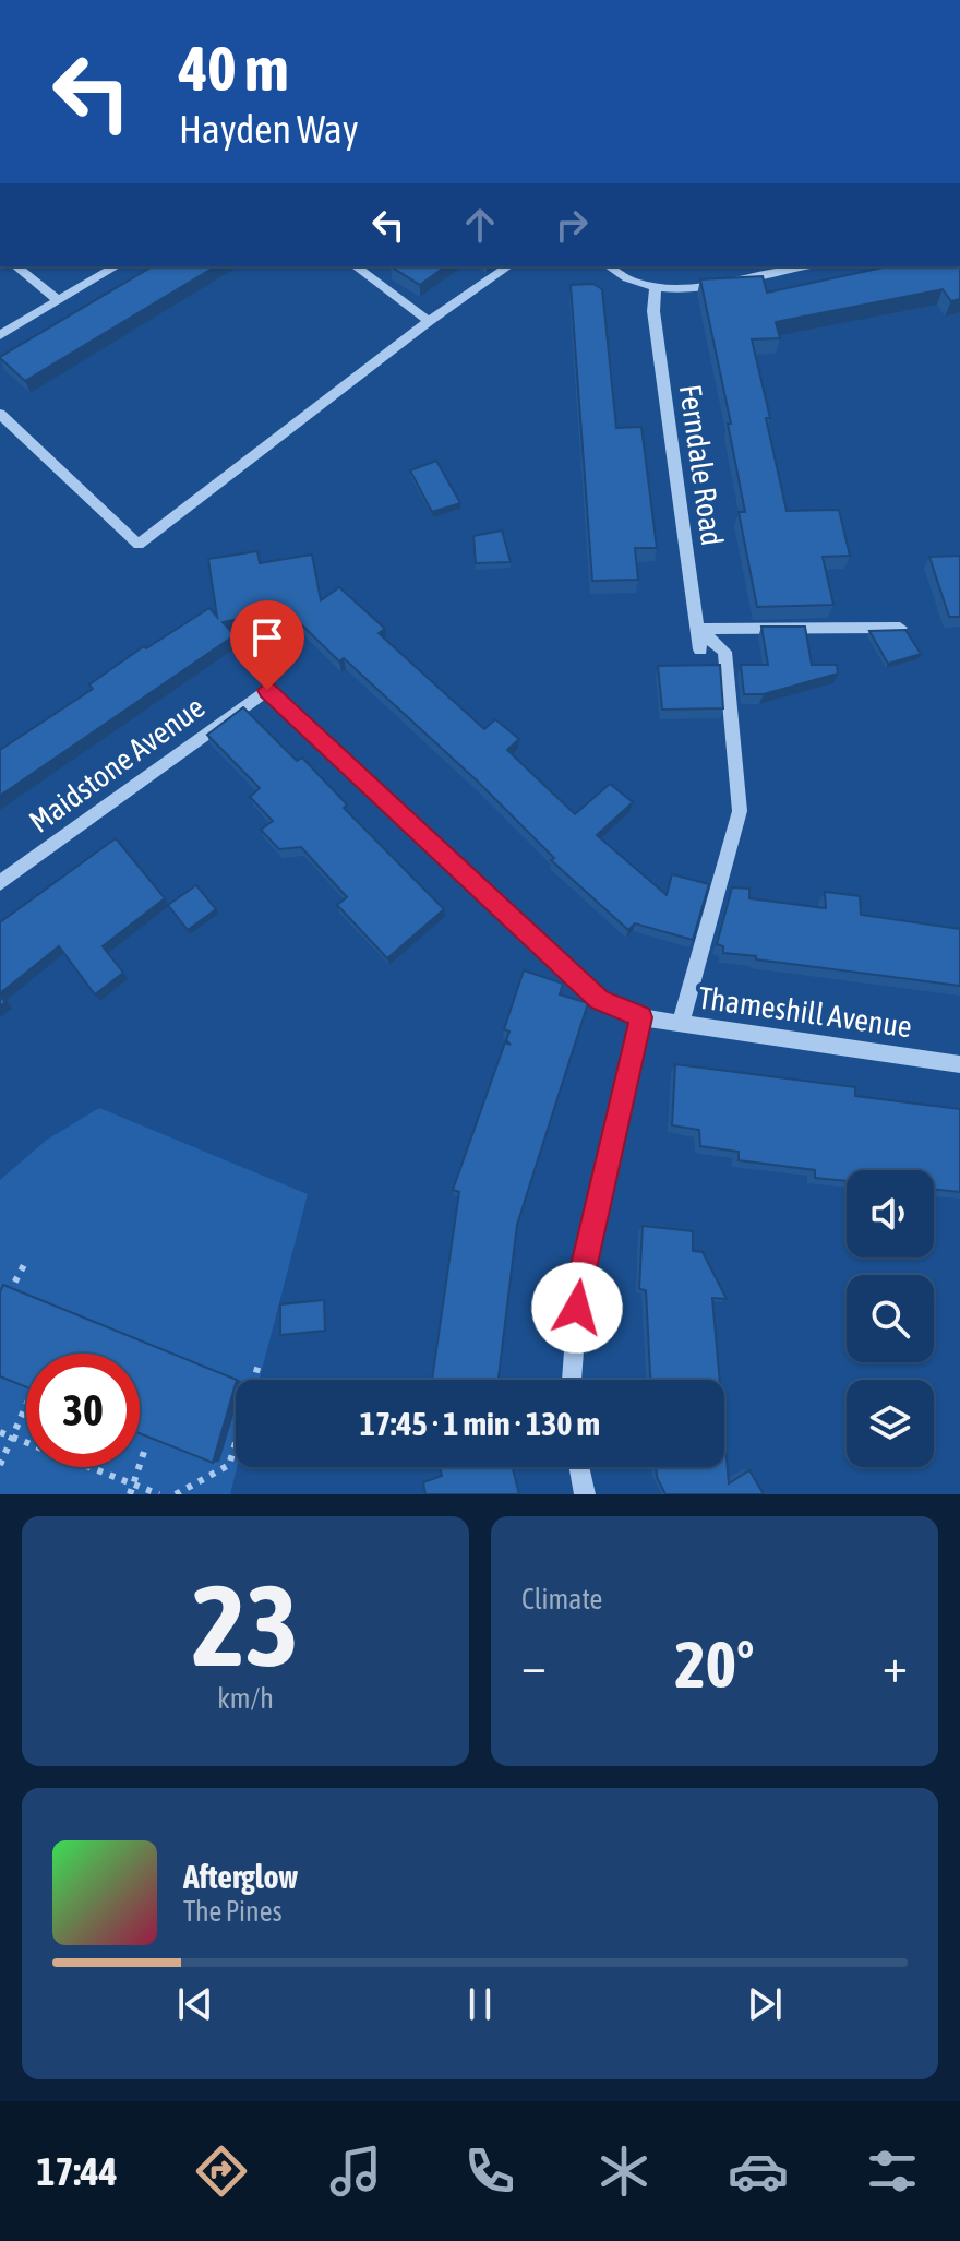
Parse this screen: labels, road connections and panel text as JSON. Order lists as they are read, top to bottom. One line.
{"streets":{"street":["Ferndale Road","Maidstone Avenue","Thameshill Avenue"]},"crossings":[["Maidstone Avenue","Thameshill Avenue"]],"page":{"turn":["40 m","Hayden Way"],"limit":"30","trip":"17:45 · 1 min · 130 m","tile":[["23","km/h"],"Climate"],"heat":["−","20°","+"],"song":["Afterglow","The Pines"],"tabs":"17:44"}}
